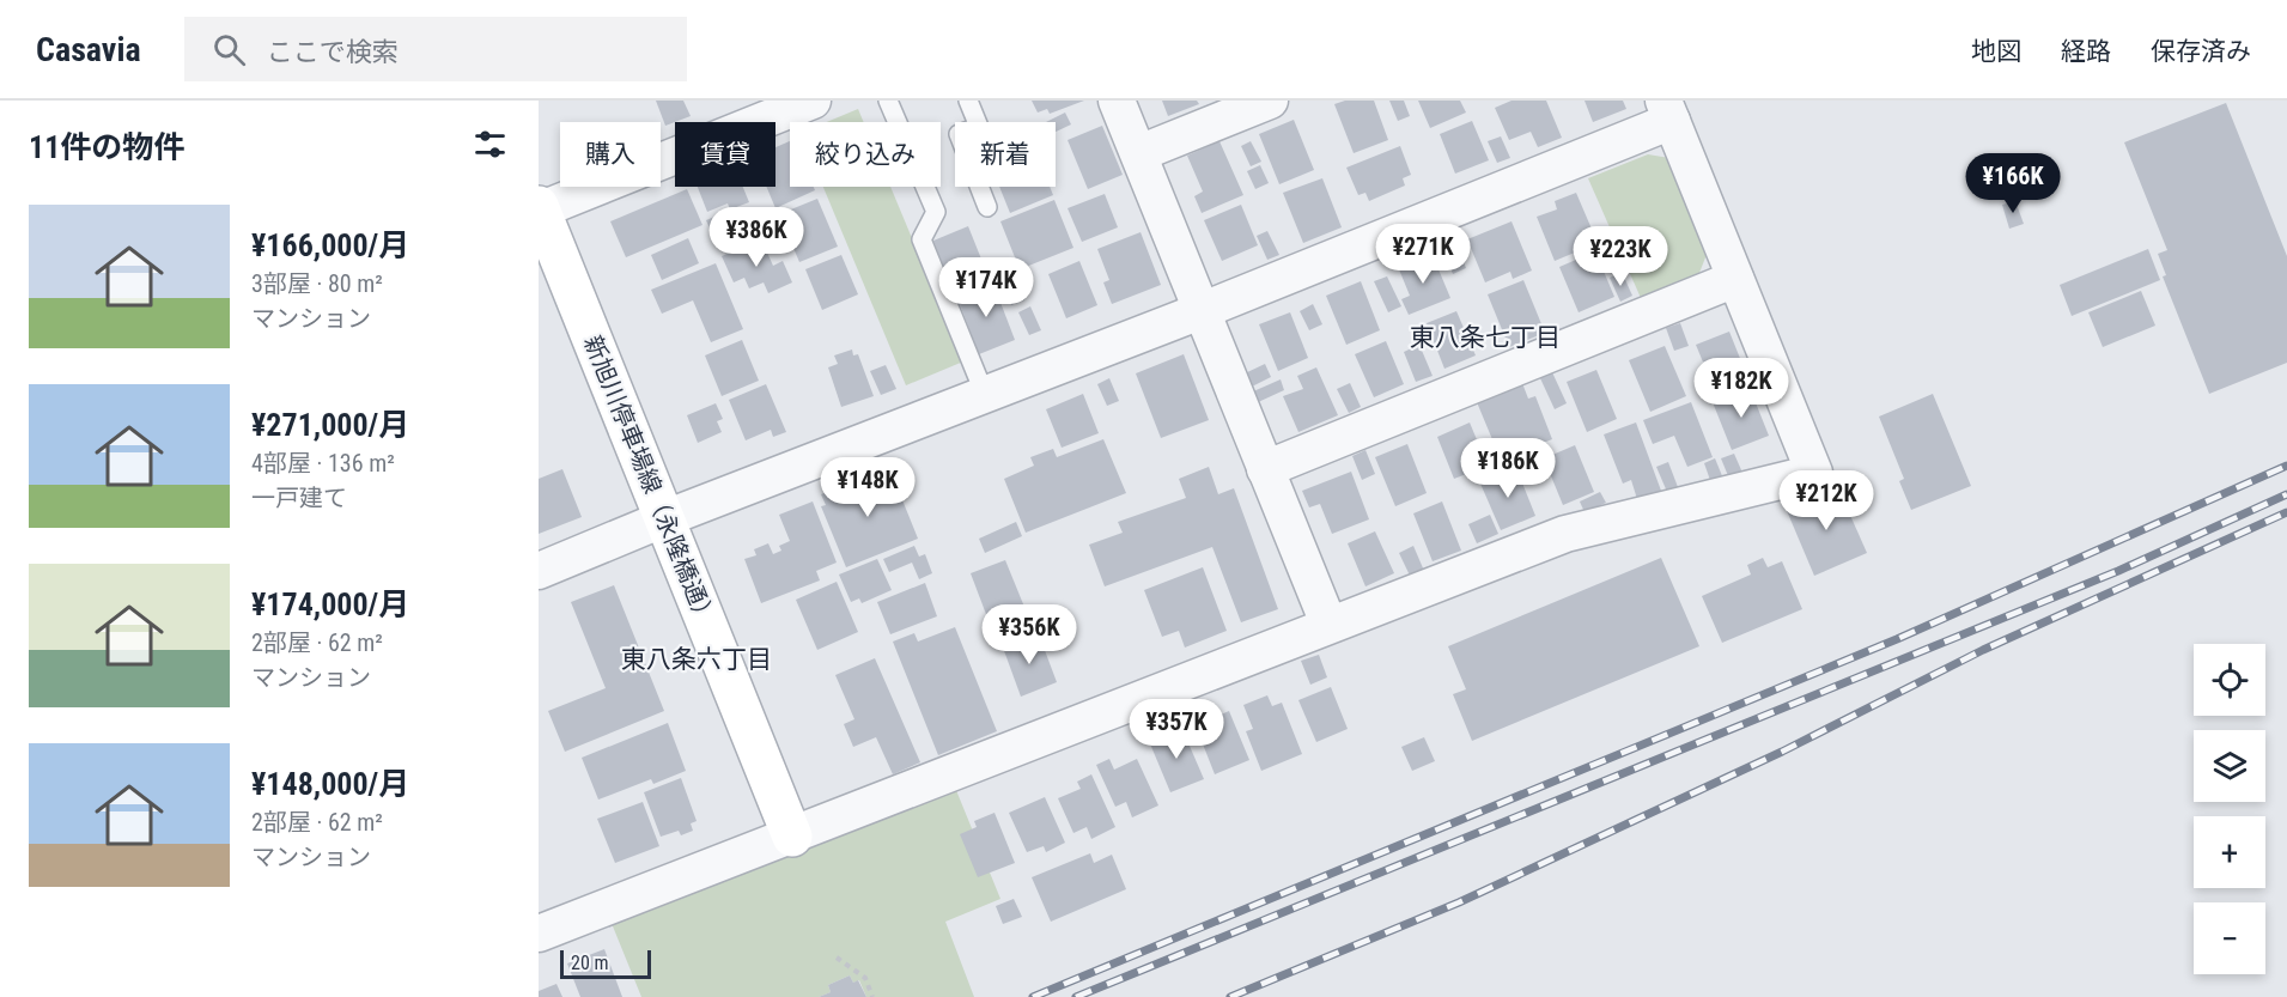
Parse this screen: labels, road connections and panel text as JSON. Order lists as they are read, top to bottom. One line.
{"streets":{"main road":["新旭川停車場線（永隆橋通）"]},"districts":["東八条七丁目","東八条六丁目"],"scale_bar":"20 m","page":{"header":"Casavia","search":"ここで検索","nav":["地図","経路","保存済み"],"heading":"11件の物件","chip":["購入","賃貸","絞り込み","新着"],"price":["¥166K","¥386K","¥271K","¥223K","¥174K","¥182K","¥186K","¥148K","¥212K","¥356K","¥357K"],"list":[{"name":"¥166,000/月","note":"3部屋 · 80 m² · マンション"},{"name":"¥271,000/月","note":"4部屋 · 136 m² · 一戸建て"},{"name":"¥174,000/月","note":"2部屋 · 62 m² · マンション"},{"name":"¥148,000/月","note":"2部屋 · 62 m² · マンション"}],"map_buttons":["+","−"],"scale":"20 m"}}
